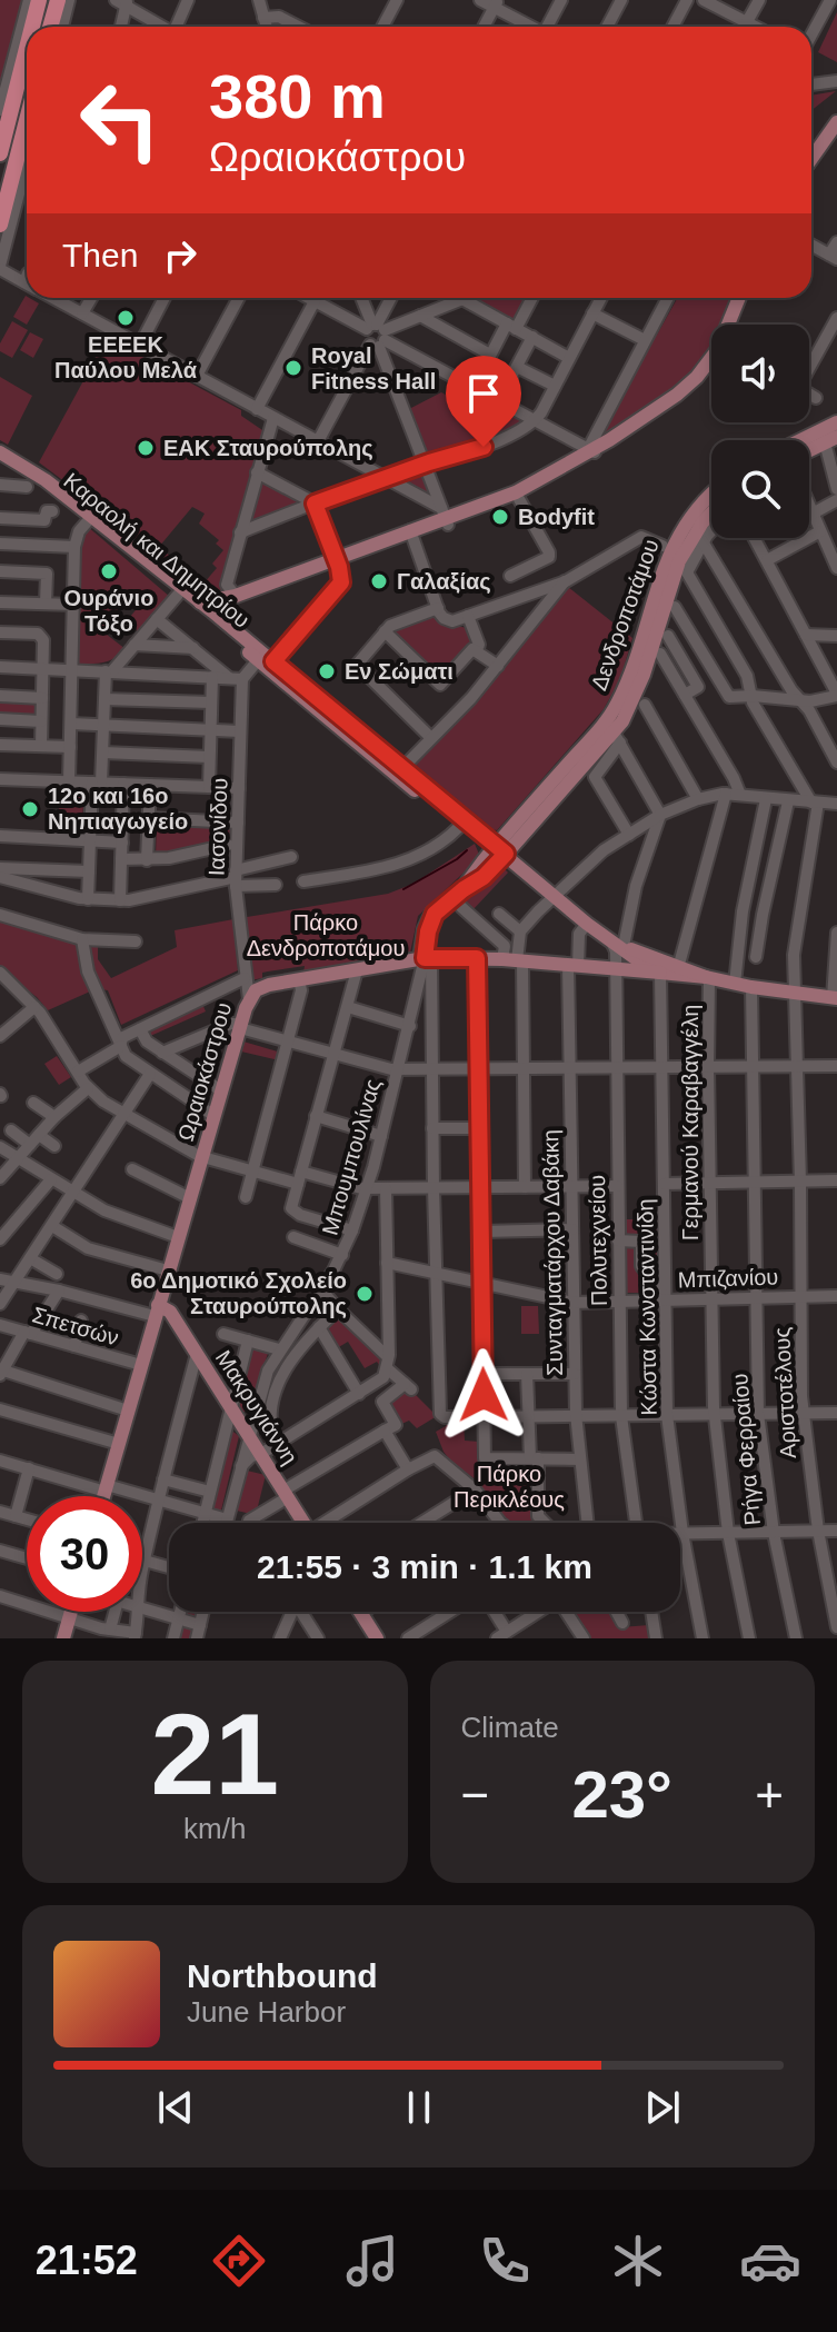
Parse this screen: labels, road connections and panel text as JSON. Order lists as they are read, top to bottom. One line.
{"streets":{"main road":["Καραολή και Δημητρίου","Δενδροποτάμου","Ωραιοκάστρου","Μακρυγιάννη"],"street":["Ιασονίδου","Γερμανού Καραβαγγέλη","Μπουμπουλίνας","Πολυτεχνείου","Συνταγματάρχου Δαβάκη","Μπιζανίου","Κώστα Κωνσταντινίδη","Σπετσών","Αριστοτέλους","Ρήγα Φερραίου"]},"crossings":[["Καραολή και Δημητρίου","Δενδροποτάμου"],["Καραολή και Δημητρίου","Πολυτεχνείου"],["Καραολή και Δημητρίου","Συνταγματάρχου Δαβάκη"],["Δενδροποτάμου","Ωραιοκάστρου"],["Δενδροποτάμου","Μπουμπουλίνας"],["Ιασονίδου","Ωραιοκάστρου"],["Ωραιοκάστρου","Μπουμπουλίνας"],["Ωραιοκάστρου","Πολυτεχνείου"],["Ωραιοκάστρου","Συνταγματάρχου Δαβάκη"],["Ωραιοκάστρου","Κώστα Κωνσταντινίδη"],["Ωραιοκάστρου","Σπετσών"],["Ωραιοκάστρου","Μακρυγιάννη"],["Γερμανού Καραβαγγέλη","Μπιζανίου"],["Μπουμπουλίνας","Μακρυγιάννη"],["Πολυτεχνείου","Μπιζανίου"],["Συνταγματάρχου Δαβάκη","Μπιζανίου"],["Μπιζανίου","Κώστα Κωνσταντινίδη"],["Μπιζανίου","Αριστοτέλους"],["Μπιζανίου","Ρήγα Φερραίου"]],"parks":["Πάρκο Δενδροποτάμου","Πάρκο Περικλέους"],"places":["ΕΕΕΕΚ Παύλου Μελά","Royal Fitness Hall","EAK Σταυρούπολης","Bodyfit","Ουράνιο Τόξο","Γαλαξίας","Εν Σώματι","12ο και 16ο Νηπιαγωγείο","6ο Δημοτικό Σχολείο Σταυρούπολης"],"page":{"turn":["380 m","Ωραιοκάστρου"],"then":"Then","limit":"30","trip":"21:55 · 3 min · 1.1 km","tile":[["21","km/h"],"Climate"],"heat":["−","23°","+"],"song":["Northbound","June Harbor"],"tabs":"21:52"}}
